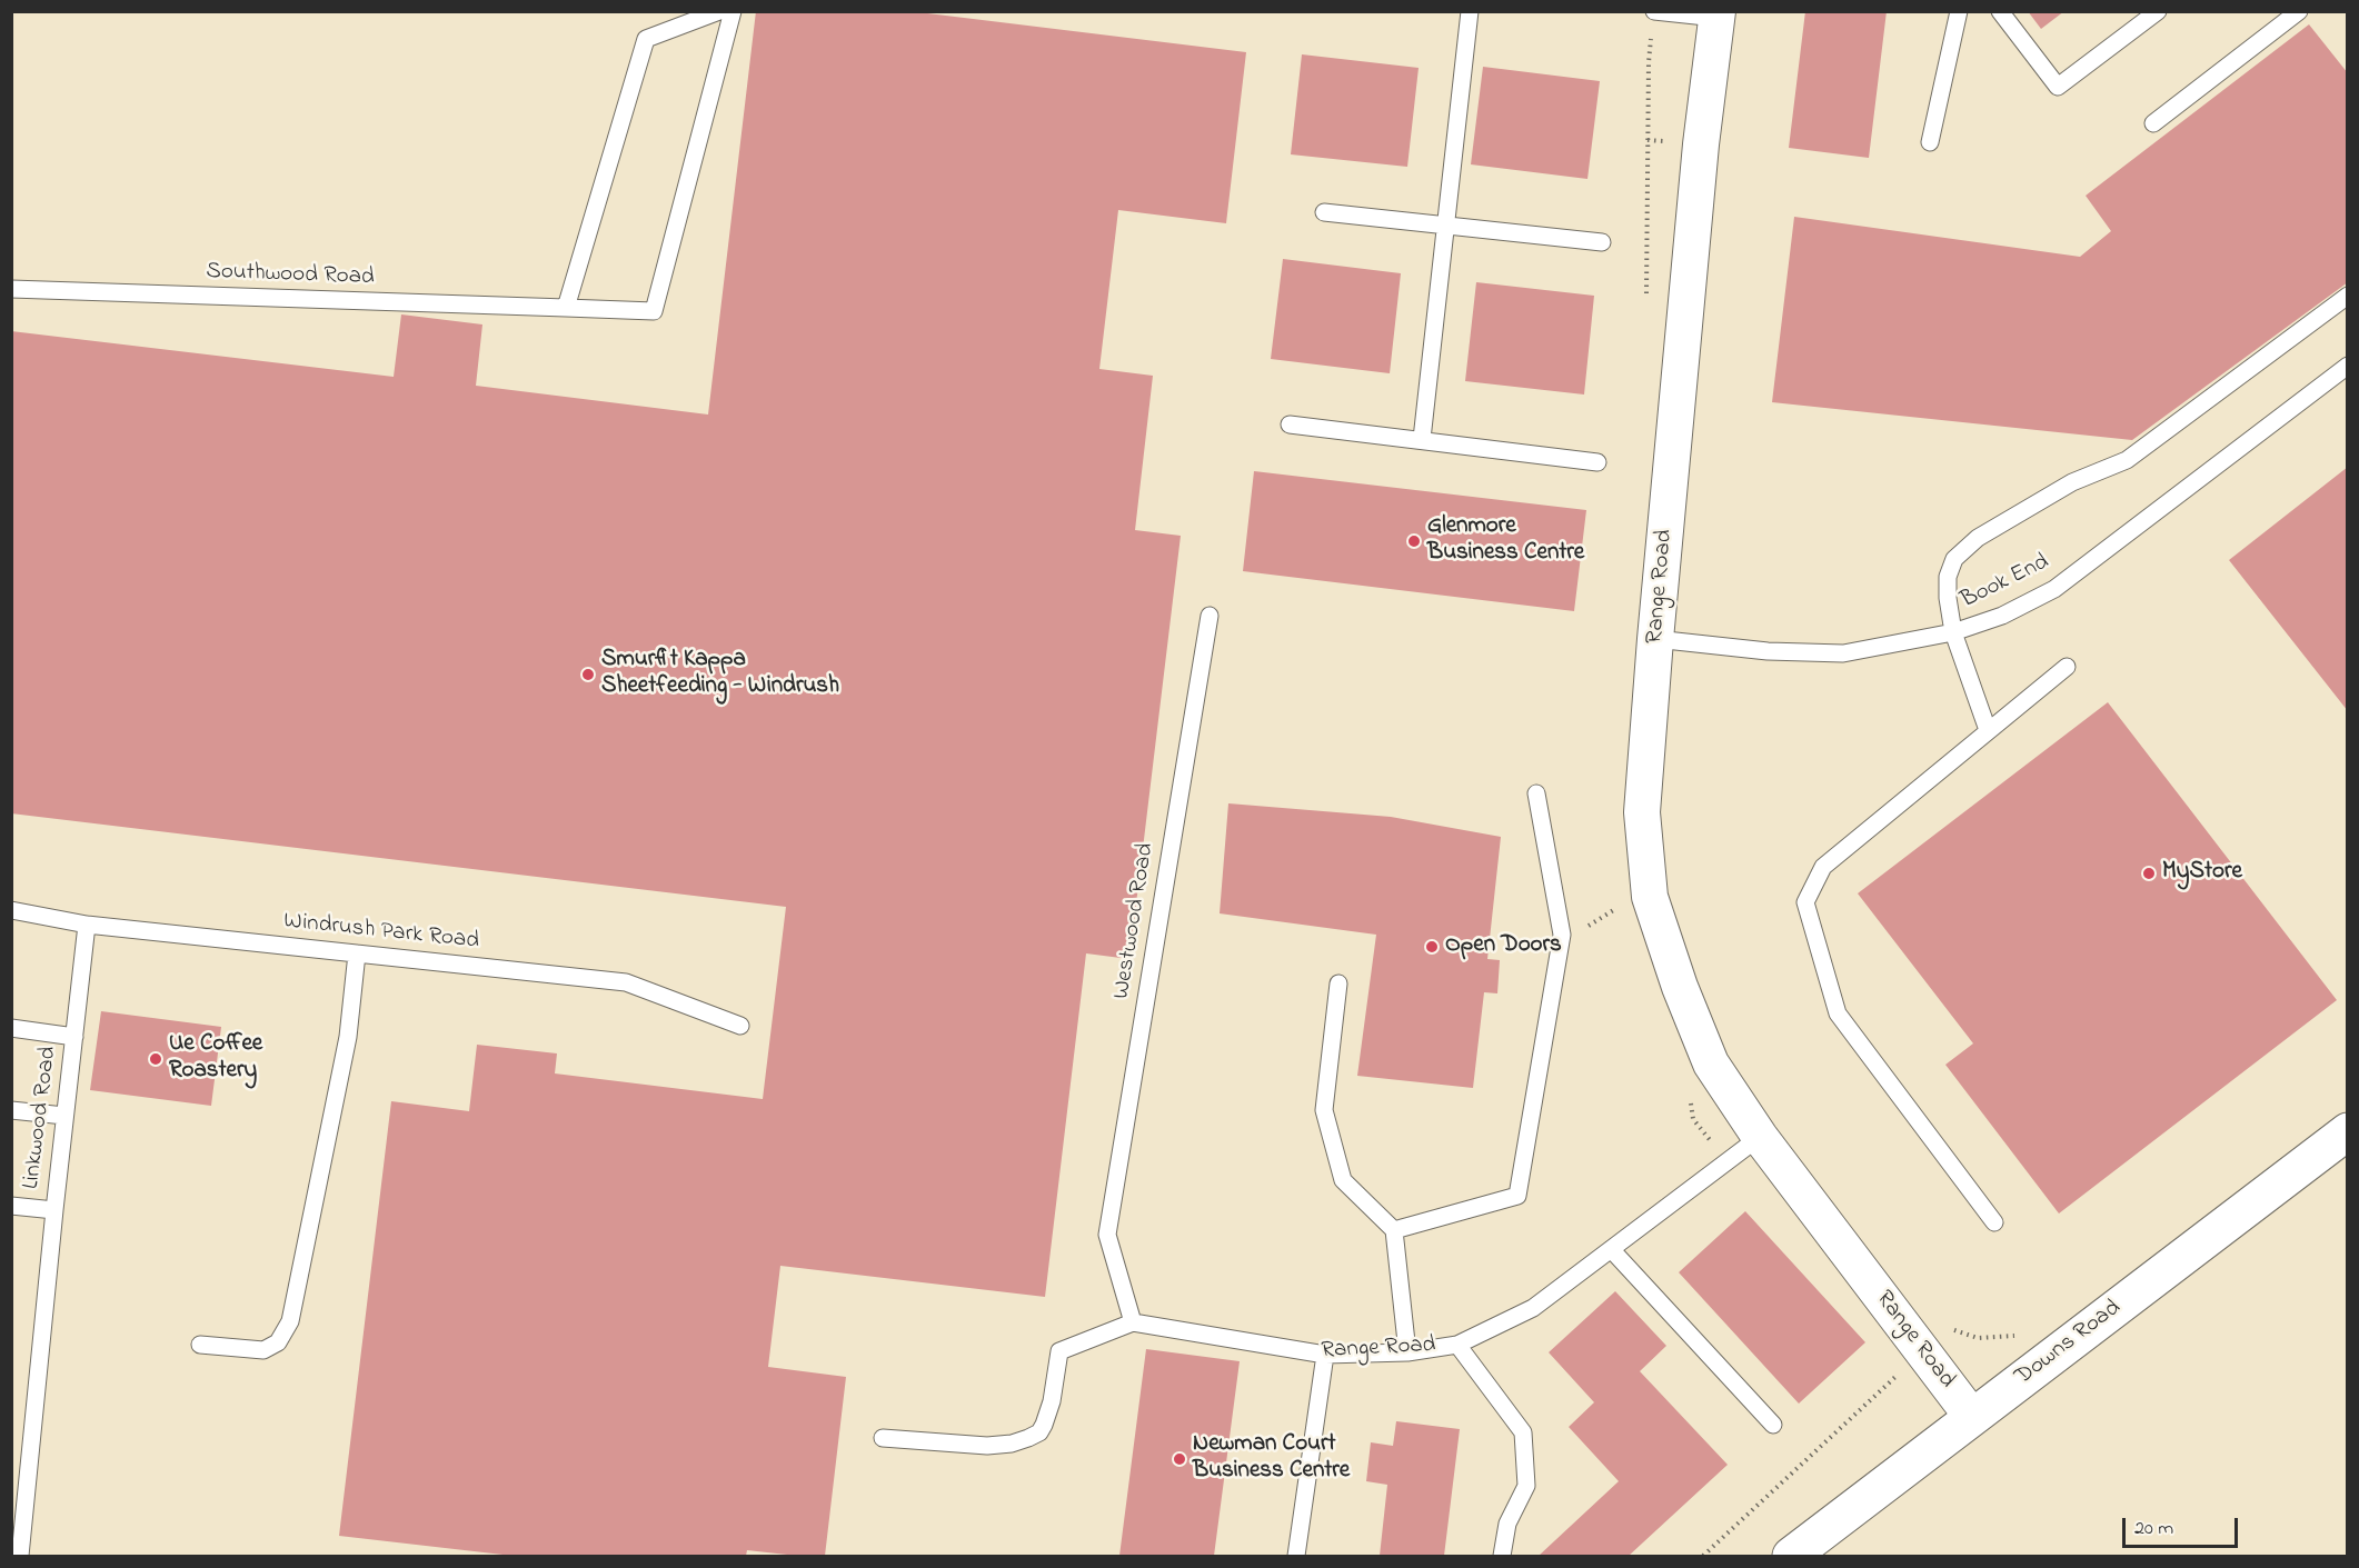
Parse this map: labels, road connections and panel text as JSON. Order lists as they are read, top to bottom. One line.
{"streets":{"street":["Range Road","Downs Road"],"lane":["Southwood Road","Book End","Westwood Road","Windrush Park Road","Linkwood Road"]},"crossings":[["Book End","Range Road"],["Range Road","Westwood Road"],["Range Road","Downs Road"],["Windrush Park Road","Linkwood Road"]],"places":["Glenmore Business Centre","Smurfit Kappa Sheetfeeding - Windrush","MyStore","Open Doors","Ue Coffee Roastery","Newman Court Business Centre"],"scale_bar":"20 m"}
